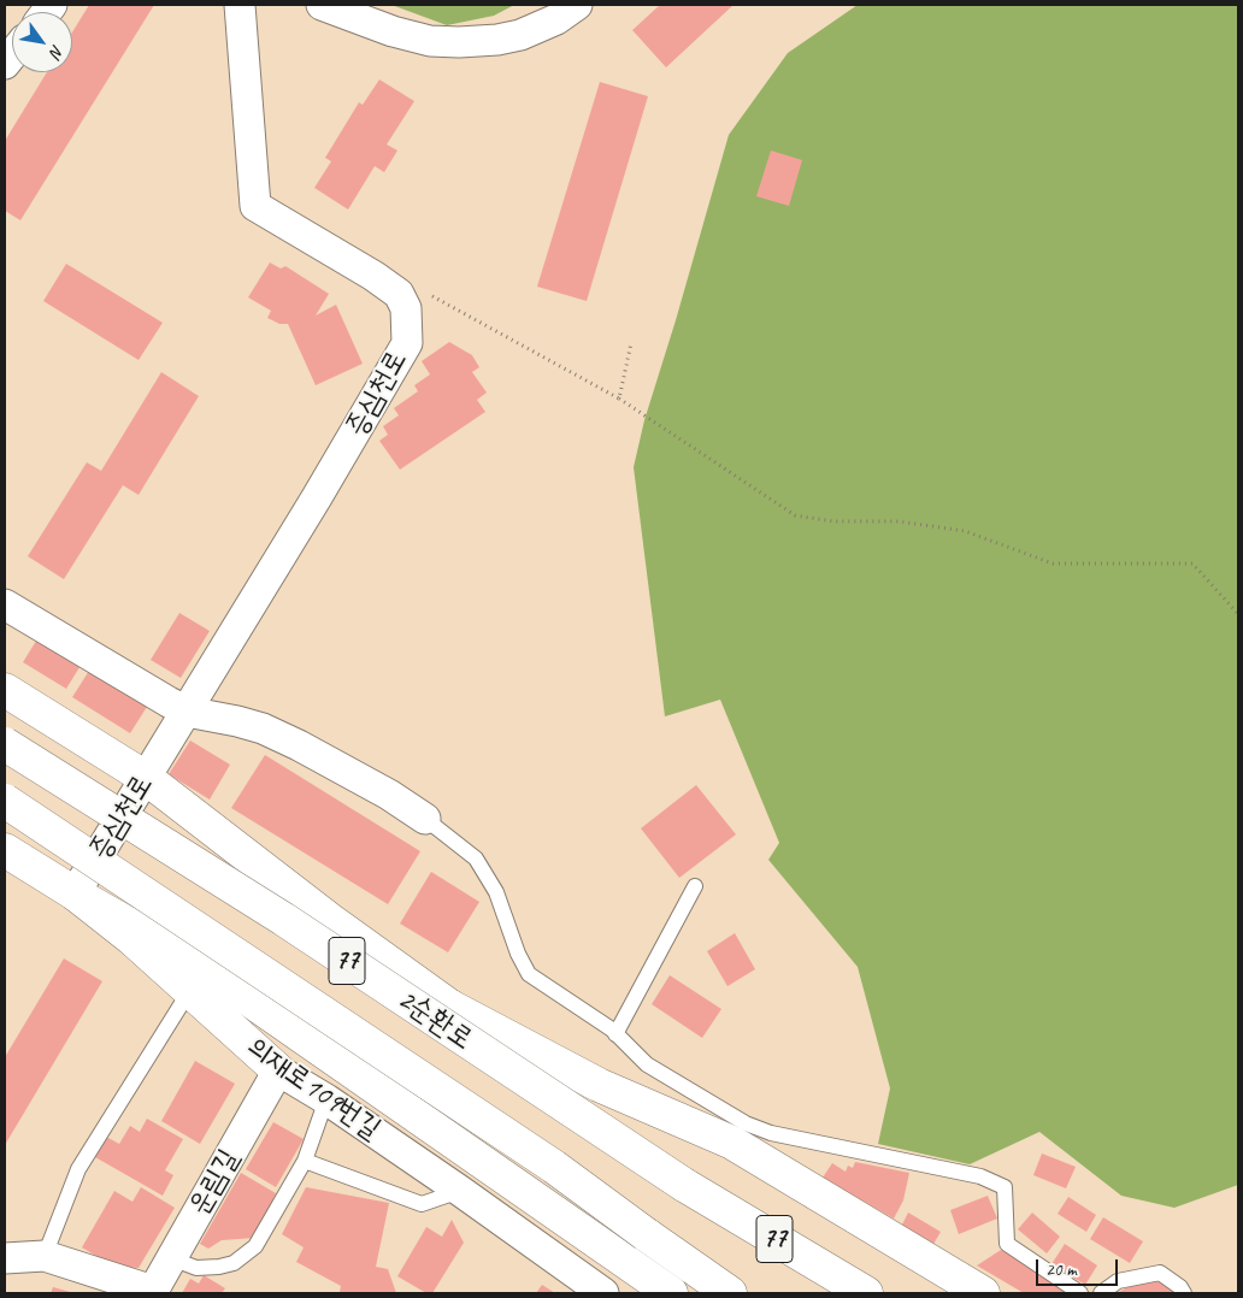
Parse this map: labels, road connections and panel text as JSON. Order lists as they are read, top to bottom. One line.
{"streets":{"main road":["77","2순환로","의재로109번길"],"street":["증심천로","운림길"]},"crossings":[["증심천로","의재로109번길"],["의재로109번길","운림길"]],"scale_bar":"20 m","north":"bottom right"}
